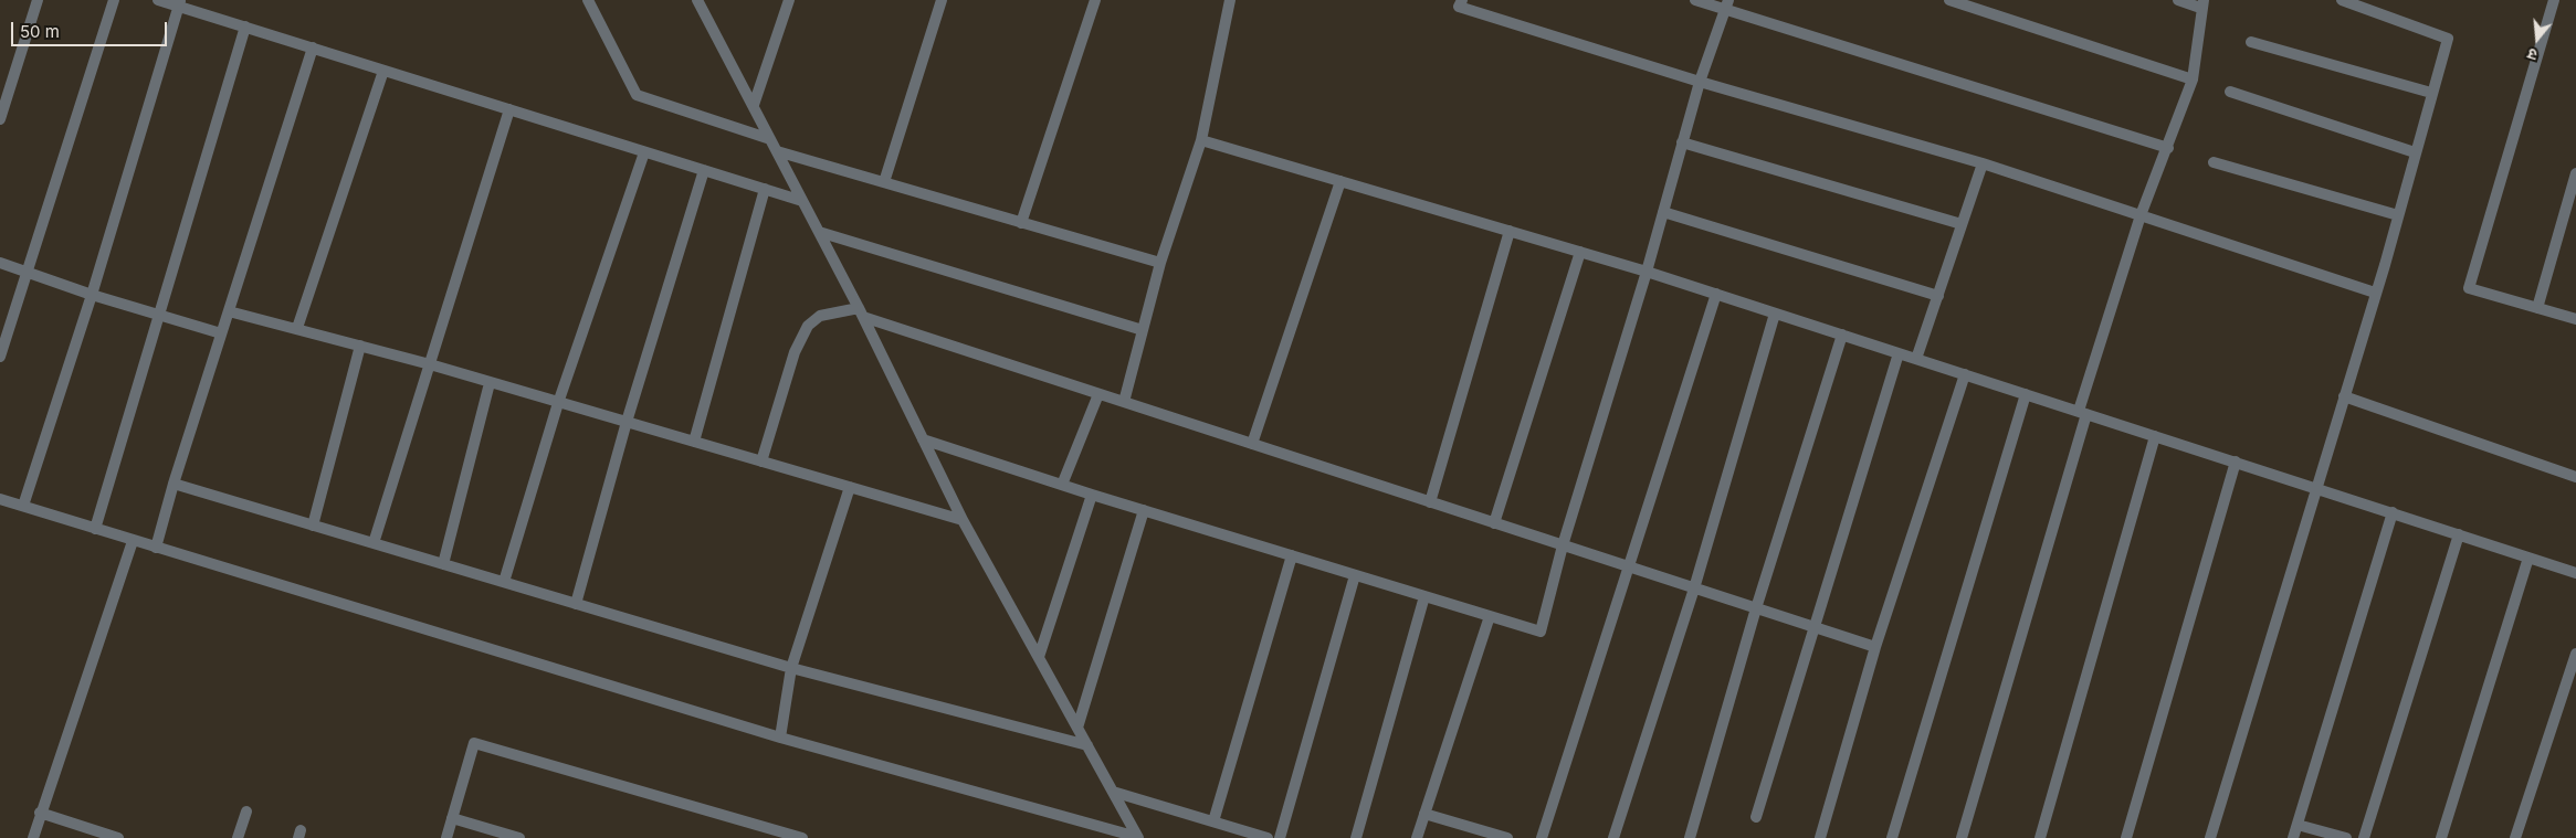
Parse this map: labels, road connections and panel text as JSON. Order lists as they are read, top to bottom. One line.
{"scale_bar":"50 m","north":"bottom"}
